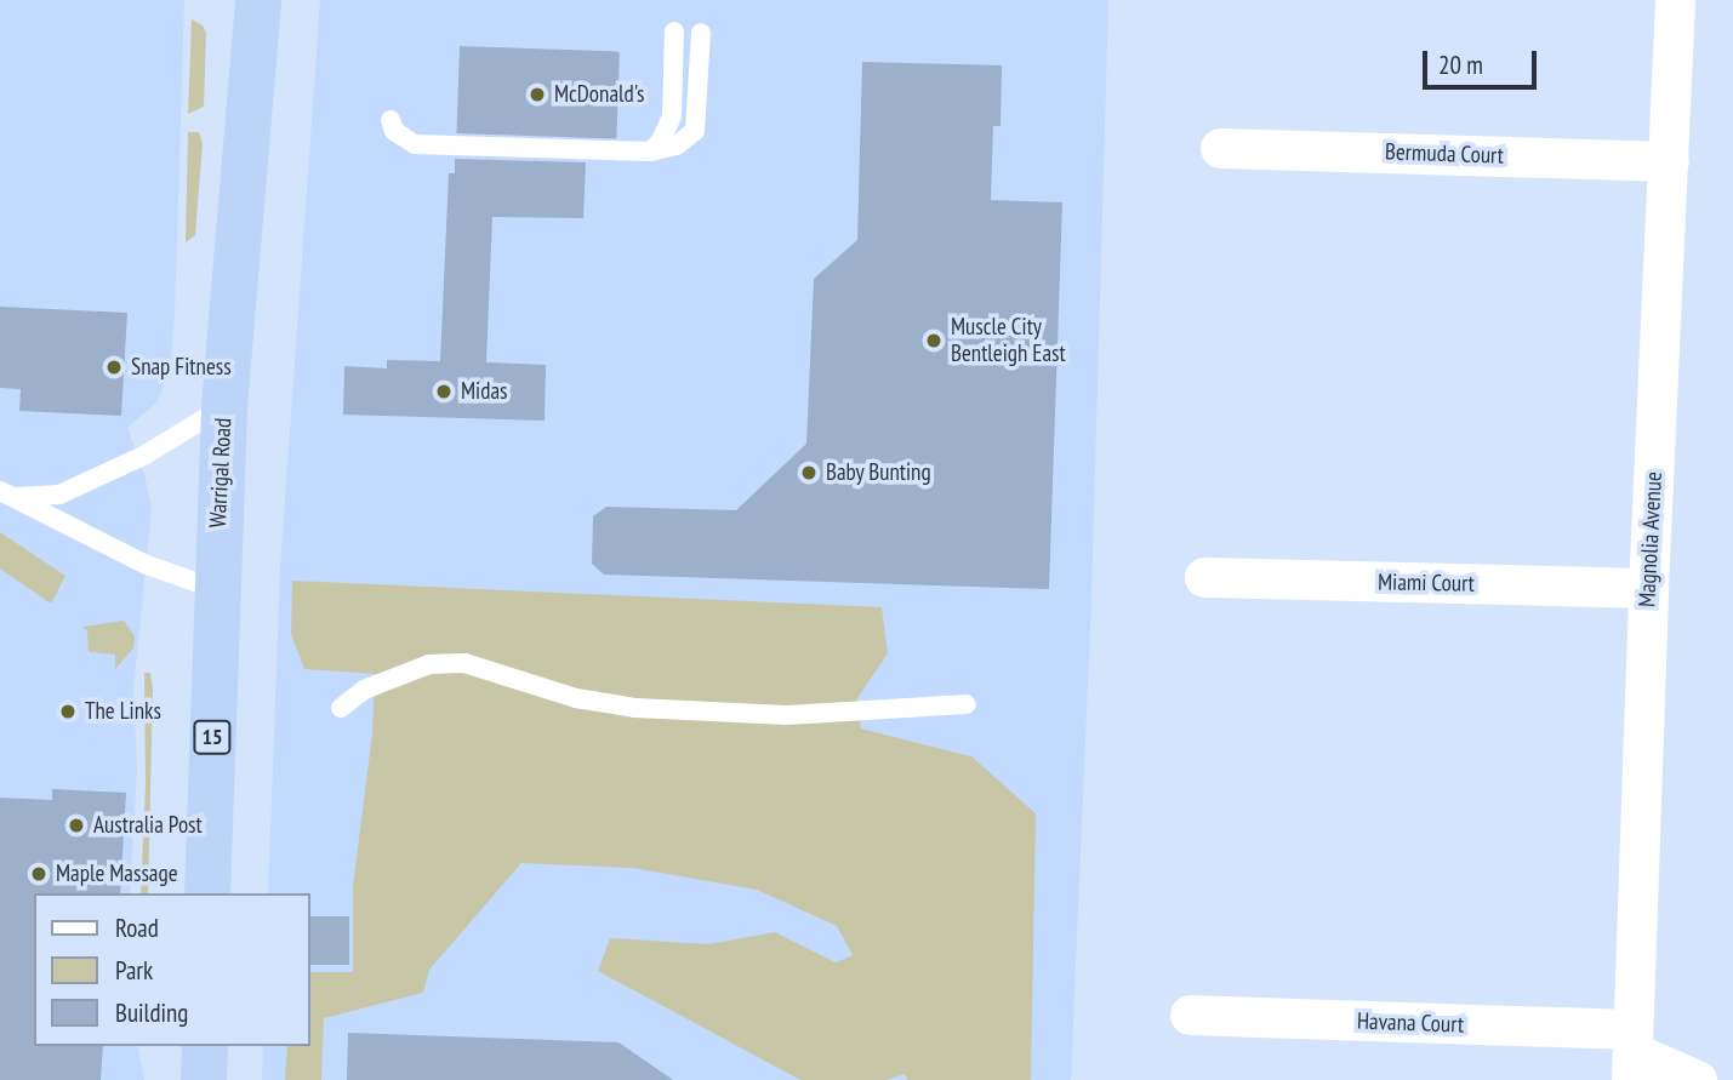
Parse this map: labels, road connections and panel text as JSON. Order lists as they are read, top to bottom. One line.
{"streets":{"highway":["Warrigal Road","15"],"street":["Bermuda Court","Magnolia Avenue","Miami Court","Havana Court"]},"crossings":[["Bermuda Court","Magnolia Avenue"],["Magnolia Avenue","Miami Court"],["Magnolia Avenue","Havana Court"]],"places":["McDonald's","Muscle City Bentleigh East","Snap Fitness","Midas","Baby Bunting","The Links","Australia Post","Maple Massage"],"legend":["Road","Park","Building"],"scale_bar":"20 m"}
